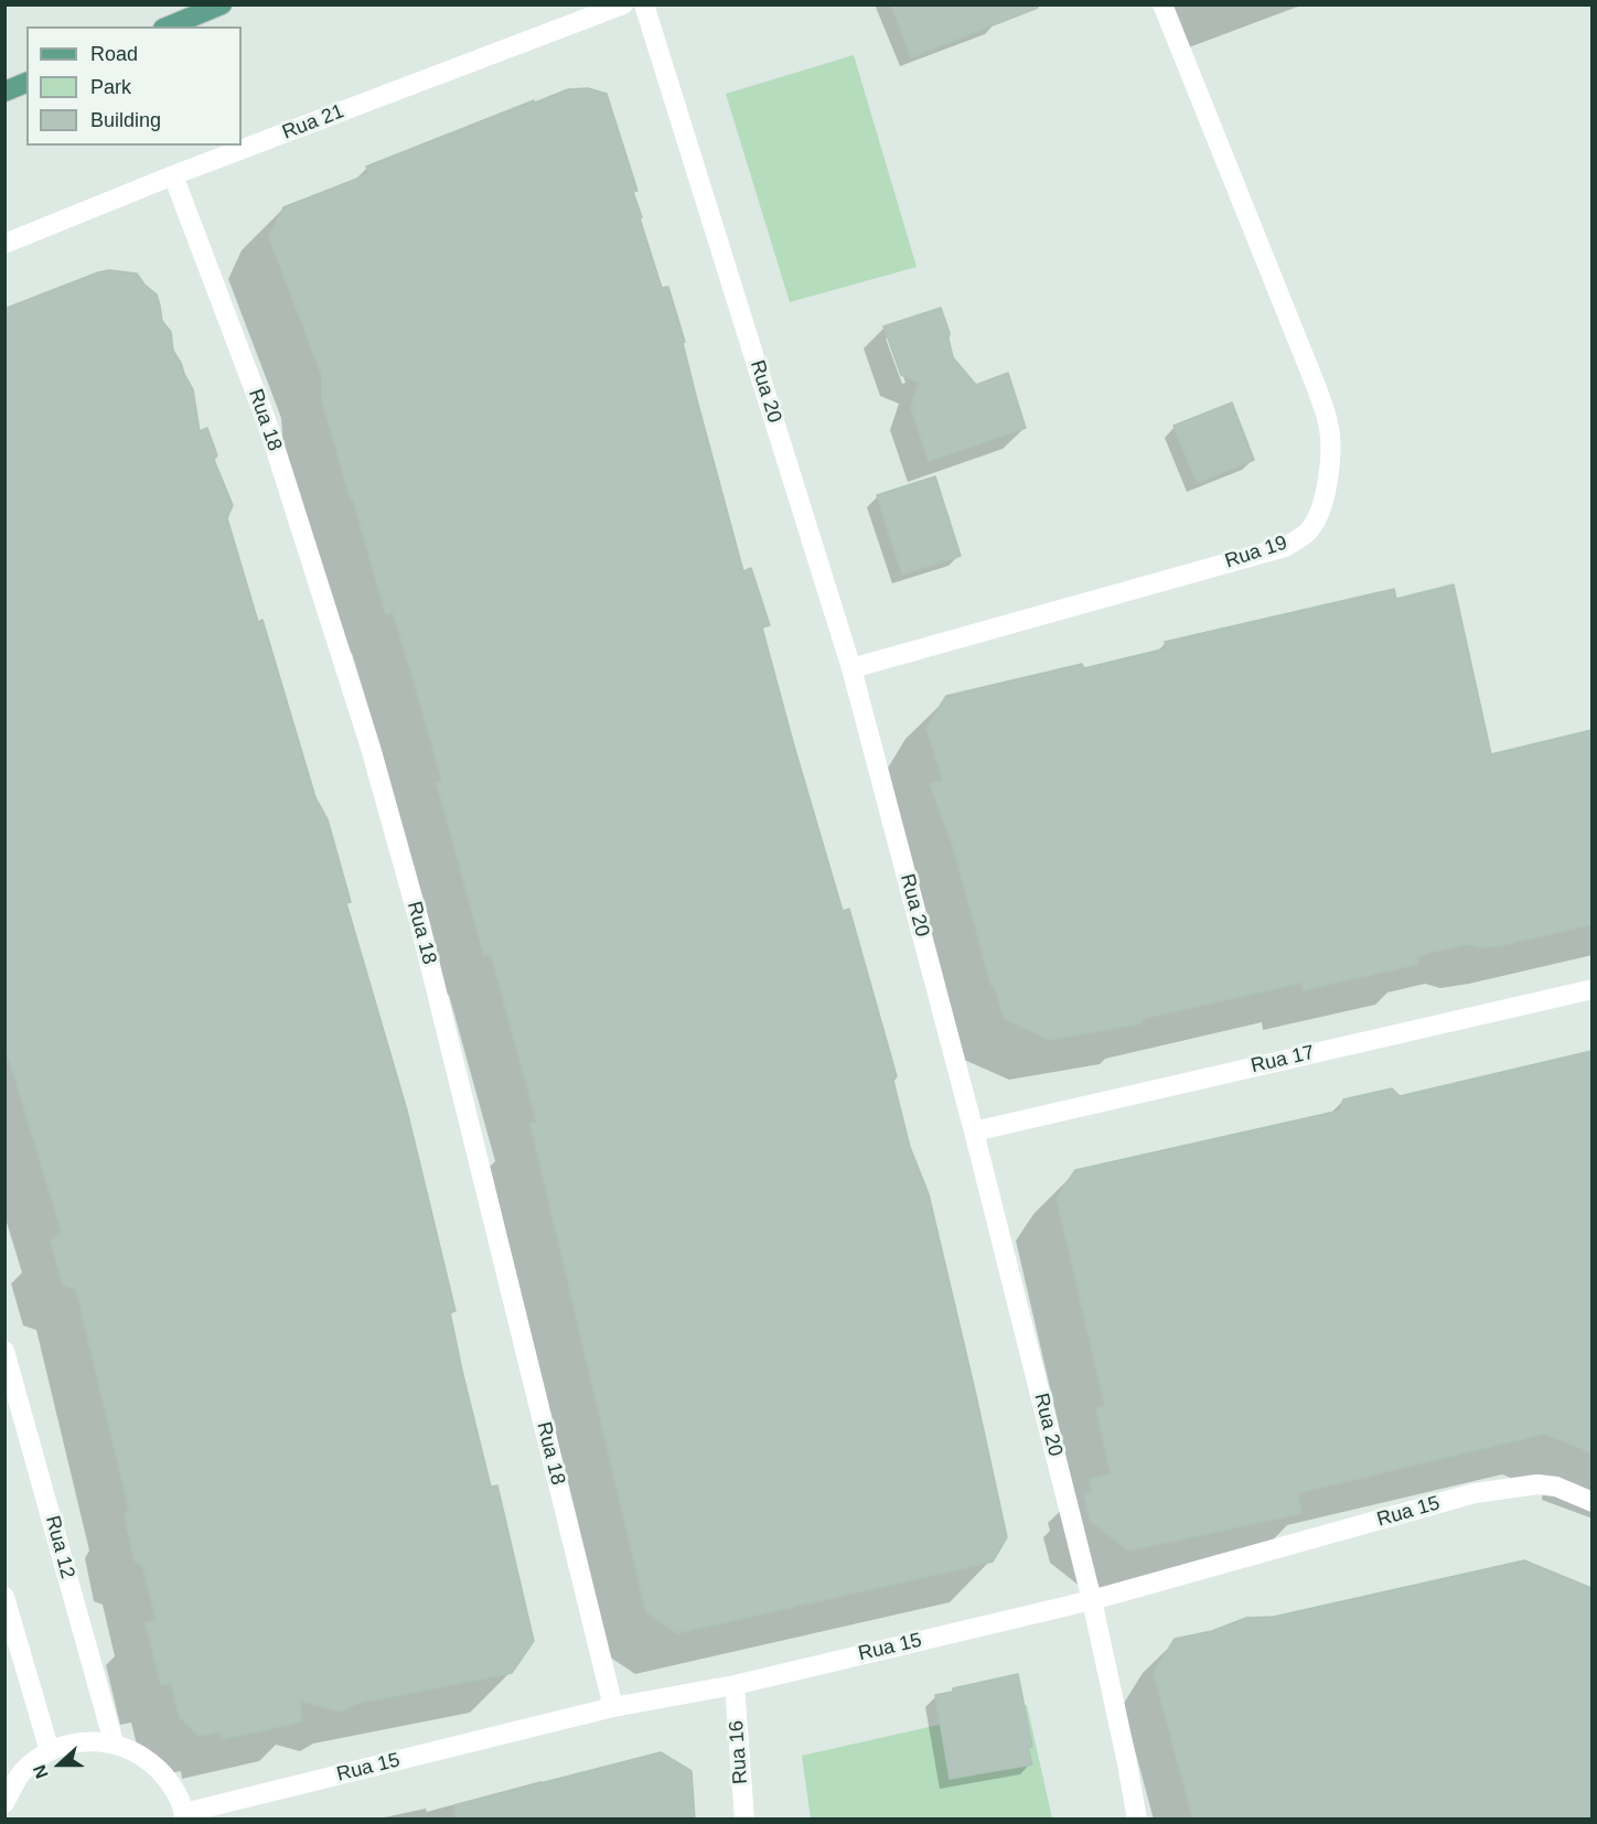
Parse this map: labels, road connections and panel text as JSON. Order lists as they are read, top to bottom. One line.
{"streets":{"street":["Rua 21","Rua 20","Rua 18","Rua 19","Rua 17","Rua 15","Rua 12","Rua 16"]},"crossings":[["Rua 21","Rua 18"],["Rua 20","Rua 19"],["Rua 20","Rua 17"],["Rua 20","Rua 15"],["Rua 18","Rua 15"],["Rua 15","Rua 16"]],"legend":["Road","Park","Building"],"north":"left"}
